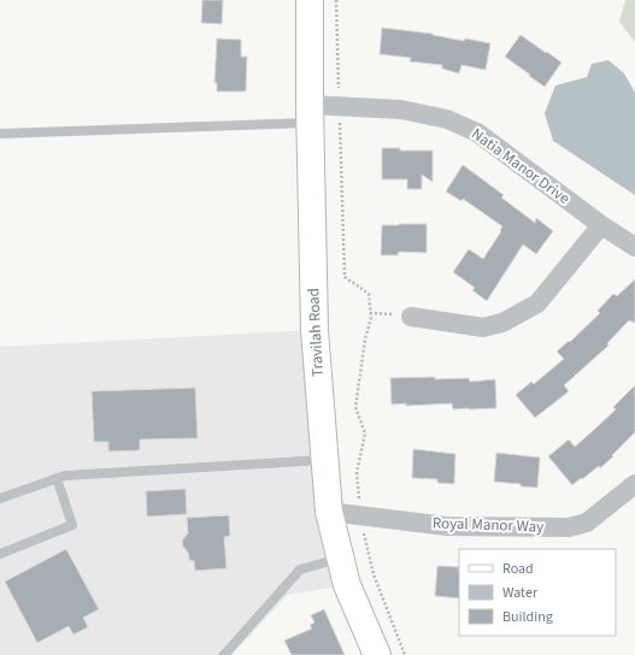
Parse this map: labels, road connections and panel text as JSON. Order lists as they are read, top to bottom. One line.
{"streets":{"main road":["Travilah Road"],"street":["Natia Manor Drive","Royal Manor Way"]},"crossings":[["Natia Manor Drive","Travilah Road"],["Travilah Road","Royal Manor Way"]],"legend":["Road","Water","Building"]}
